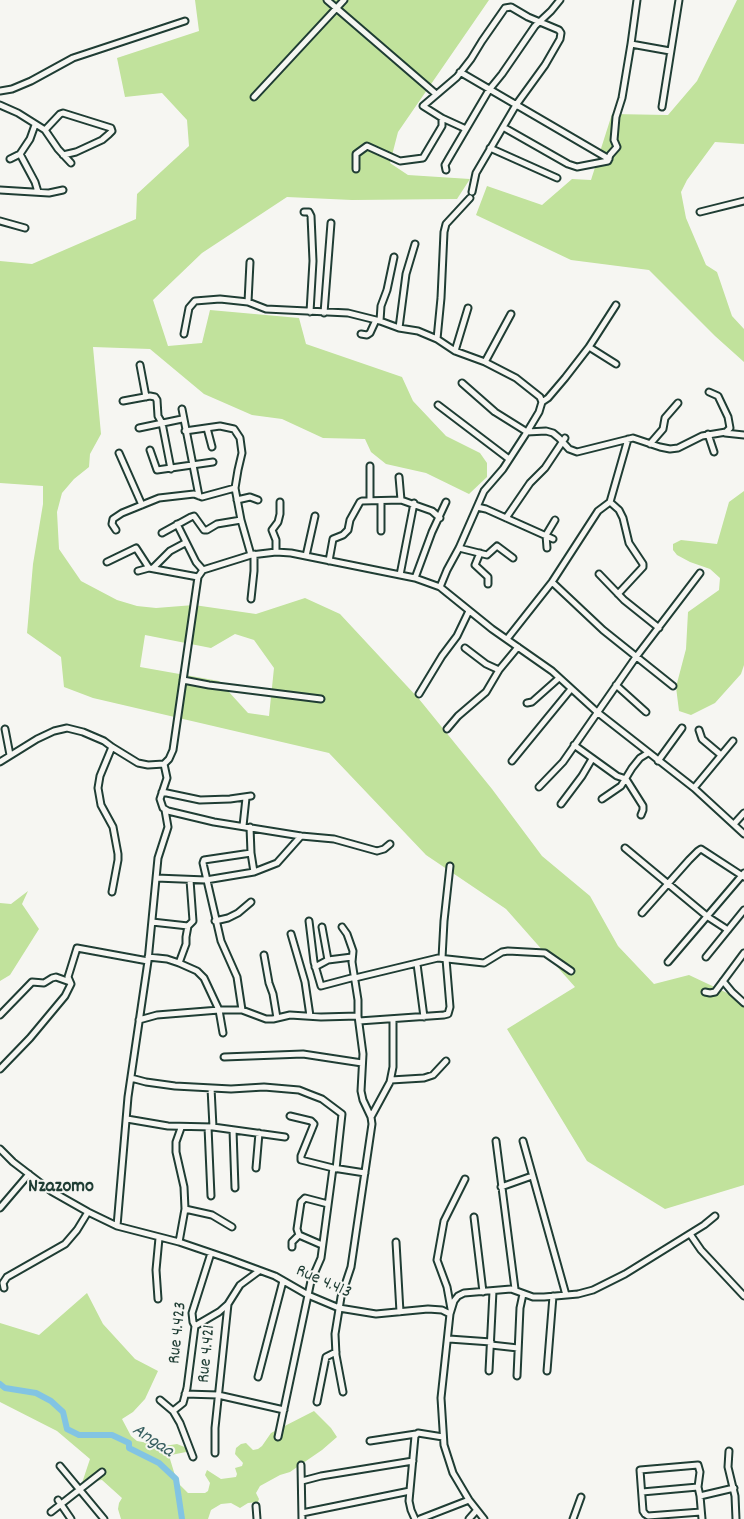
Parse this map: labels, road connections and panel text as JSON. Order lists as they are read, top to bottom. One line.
{"streets":{"street":["Rue 4.413","Rue 4.423","Rue 4.421"]},"crossings":[["Rue 4.413","Rue 4.423"],["Rue 4.413","Rue 4.421"]],"districts":["Nzazomo"],"water":["Angaa"]}
